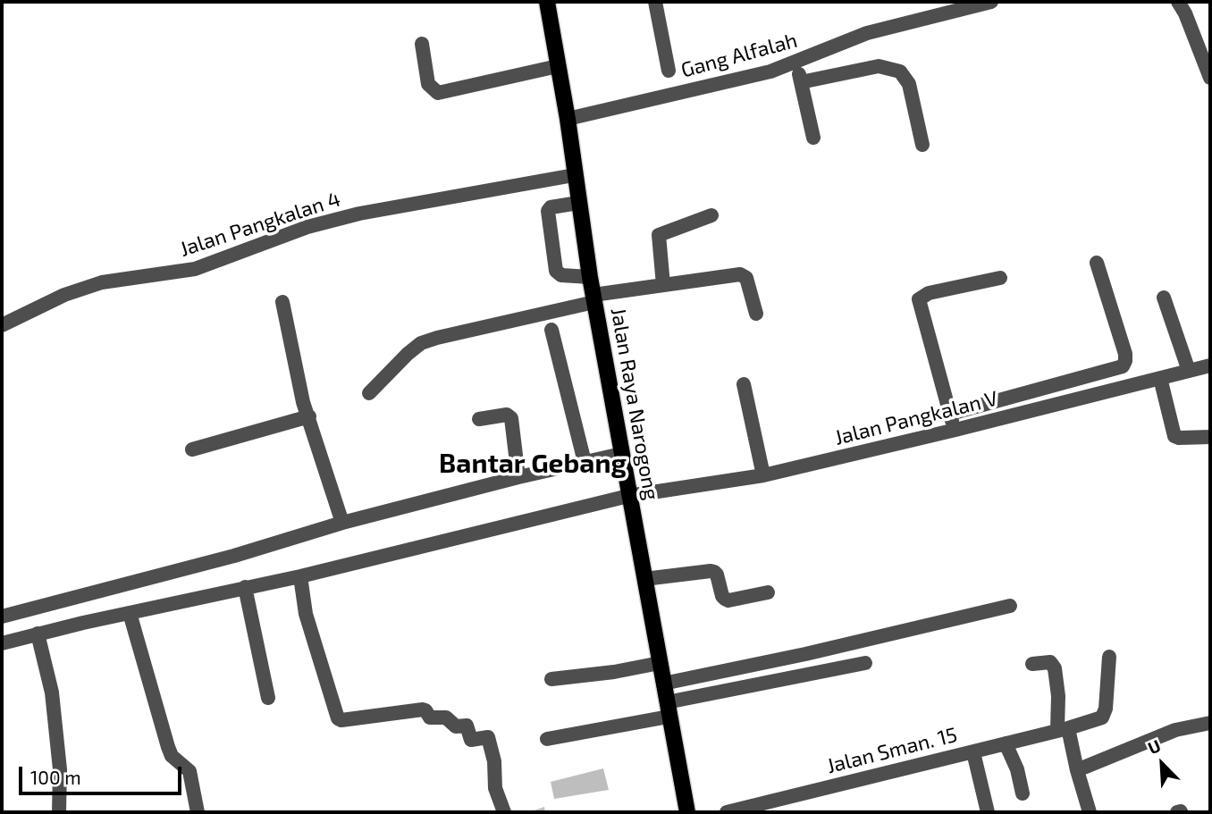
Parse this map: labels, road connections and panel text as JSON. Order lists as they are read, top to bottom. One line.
{"streets":{"main road":["Jalan Raya Narogong"],"street":["Gang Alfalah","Jalan Pangkalan 4","Jalan Pangkalan V","Jalan Sman. 15"]},"crossings":[["Gang Alfalah","Jalan Raya Narogong"],["Jalan Pangkalan 4","Jalan Raya Narogong"],["Jalan Raya Narogong","Jalan Pangkalan V"]],"districts":["Bantar Gebang"],"scale_bar":"100 m","north":"top left"}
